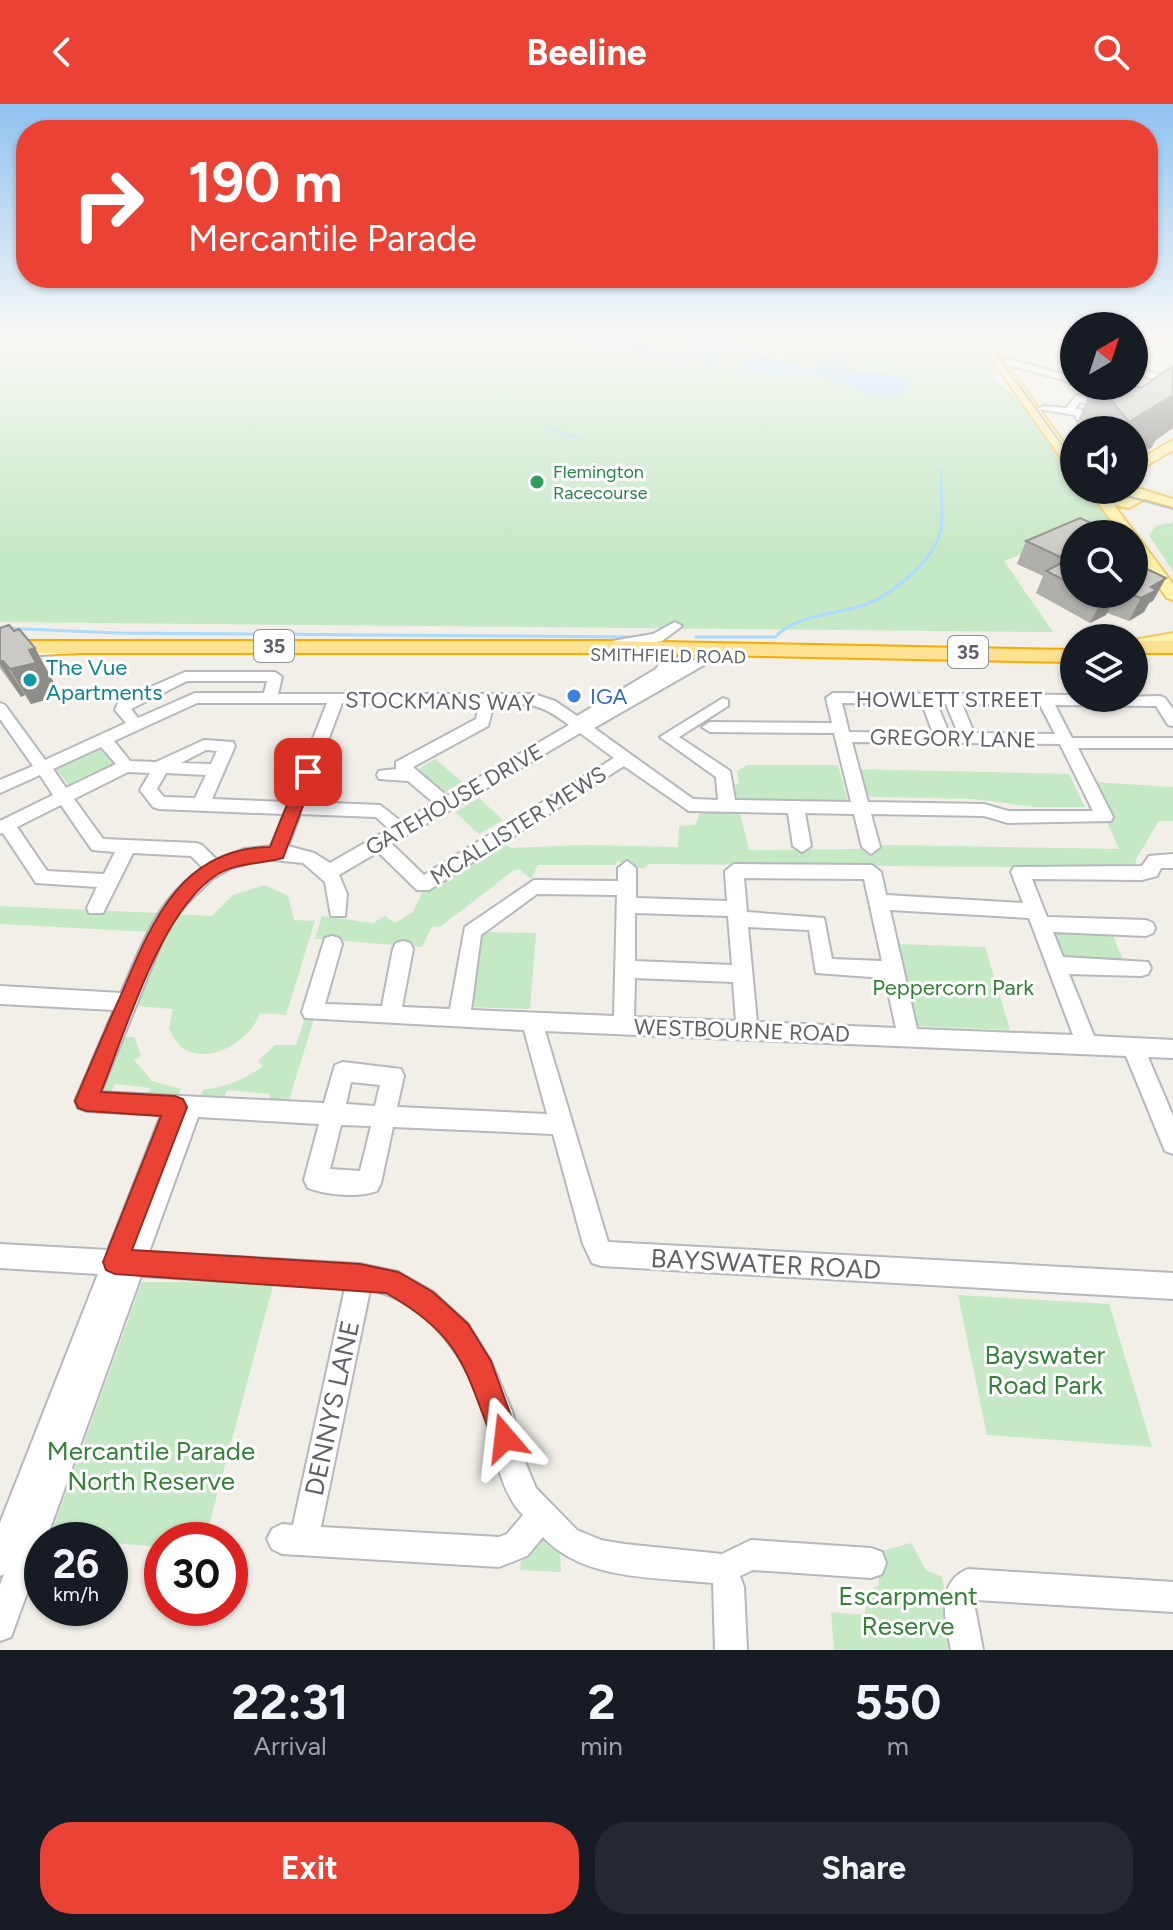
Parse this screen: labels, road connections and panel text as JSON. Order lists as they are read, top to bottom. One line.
{"streets":{"highway":["35","SMITHFIELD ROAD"],"street":["HOWLETT STREET","STOCKMANS WAY","GREGORY LANE","GATEHOUSE DRIVE","MCALLISTER MEWS","WESTBOURNE ROAD","BAYSWATER ROAD","DENNYS LANE"]},"crossings":[["SMITHFIELD ROAD","GATEHOUSE DRIVE"],["HOWLETT STREET","GREGORY LANE"],["STOCKMANS WAY","GREGORY LANE"],["STOCKMANS WAY","GATEHOUSE DRIVE"],["STOCKMANS WAY","MCALLISTER MEWS"],["GATEHOUSE DRIVE","MCALLISTER MEWS"],["WESTBOURNE ROAD","BAYSWATER ROAD"]],"parks":["Peppercorn Park","Bayswater Road Park","Mercantile Parade North Reserve","Escarpment Reserve"],"places":["Flemington Racecourse","The Vue Apartments","IGA"],"north":"top right","page":{"header":"Beeline","turn":["190 m","Mercantile Parade"],"speed":"26 km/h","limit":"30","eta":["22:31","Arrival","2","min","550","m"],"buttons":["Exit","Share"]}}
